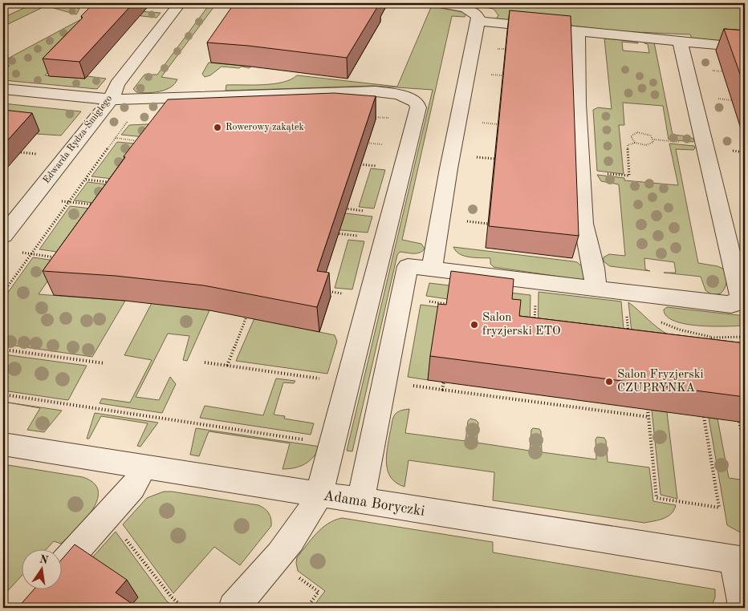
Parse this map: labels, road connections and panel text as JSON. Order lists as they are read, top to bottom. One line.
{"streets":{"street":["Edwarda Rydza-Śmigłego","Adama Boryczki"]},"places":["Rowerowy zakątek","Salon fryzjerski ETO","Salon Fryzjerski CZUPRYNKA"],"north":"top"}
